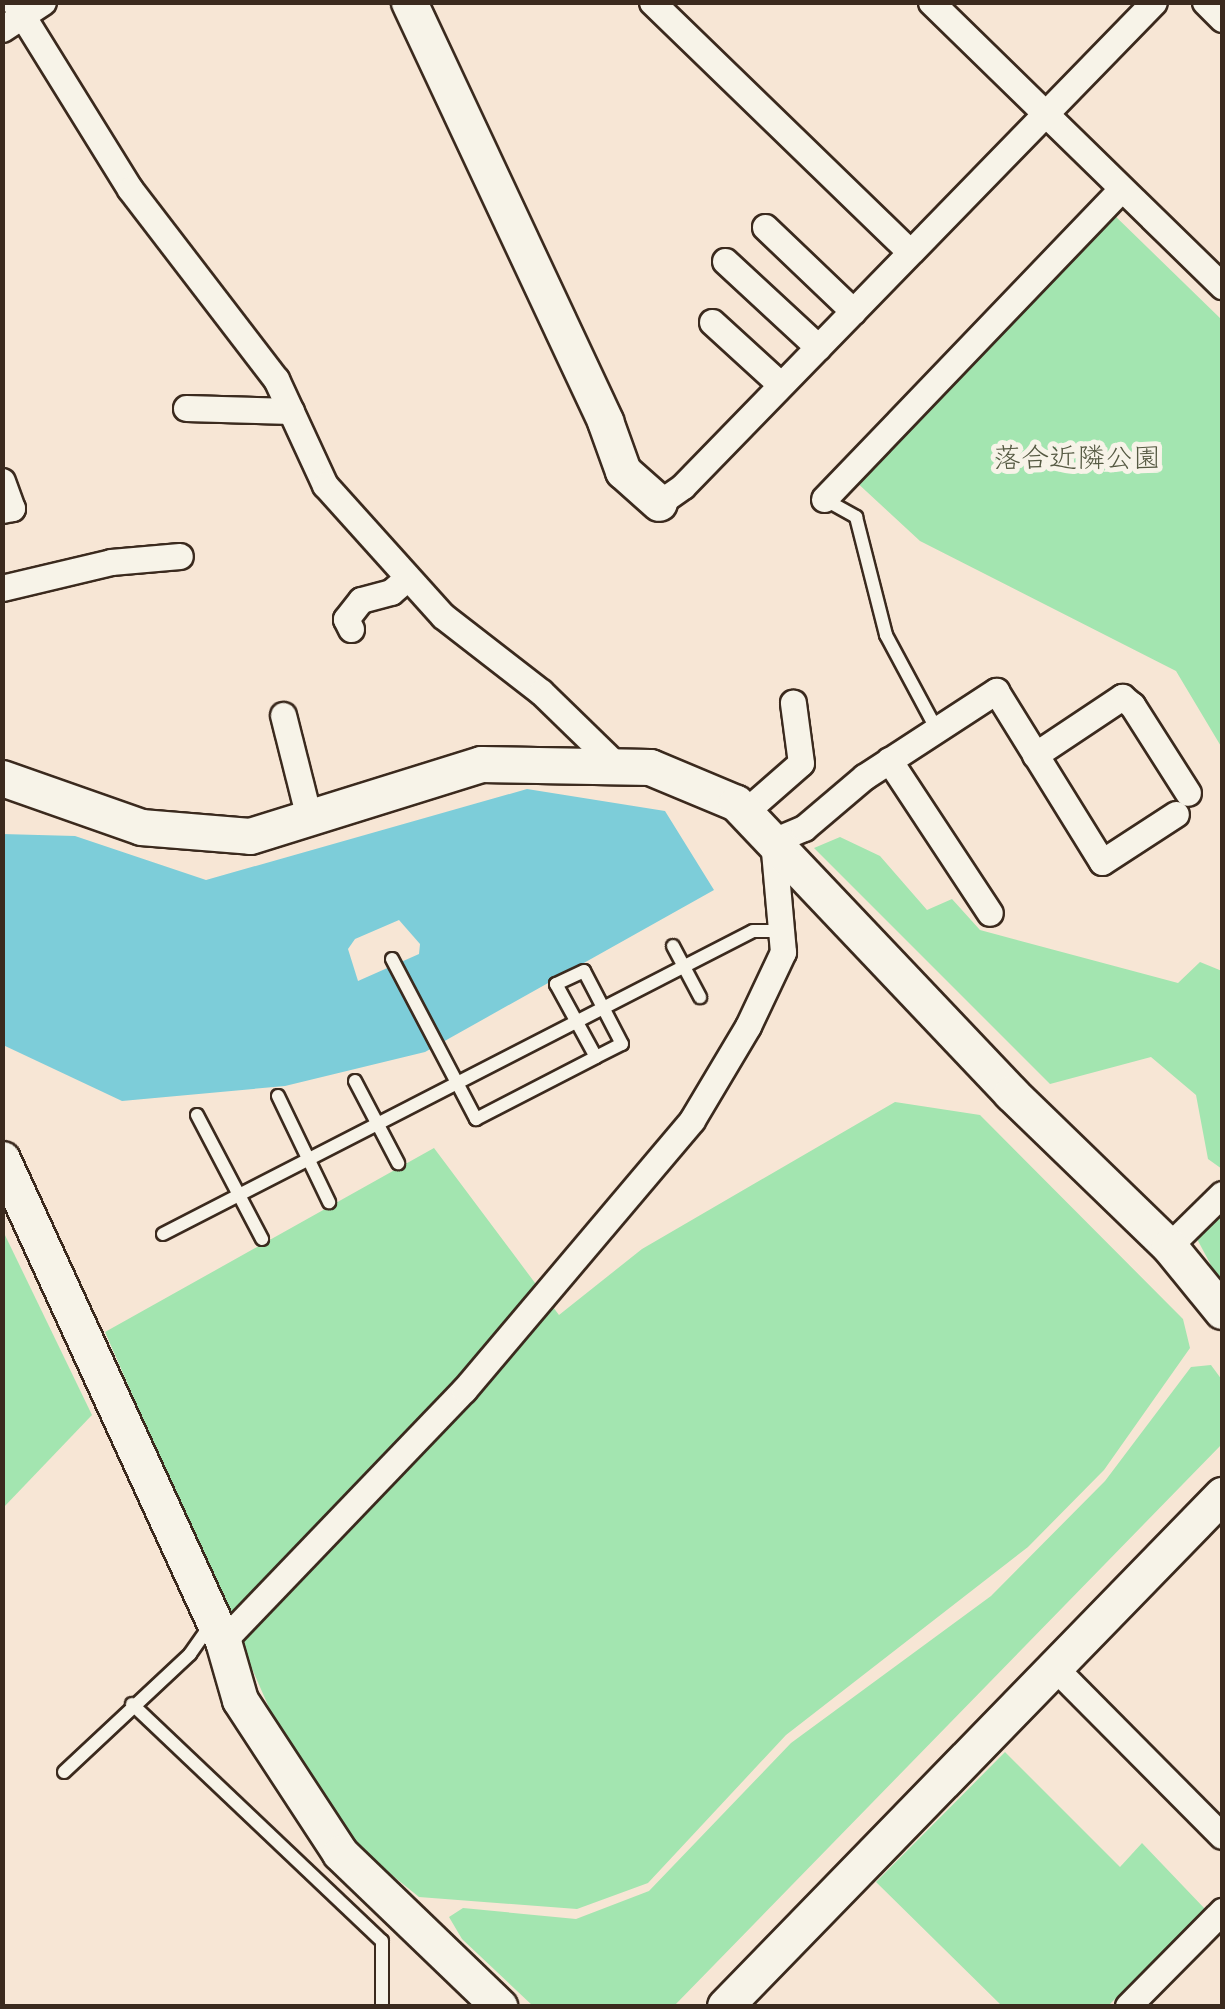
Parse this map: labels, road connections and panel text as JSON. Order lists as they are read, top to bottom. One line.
{"parks":["落合近隣公園"]}
